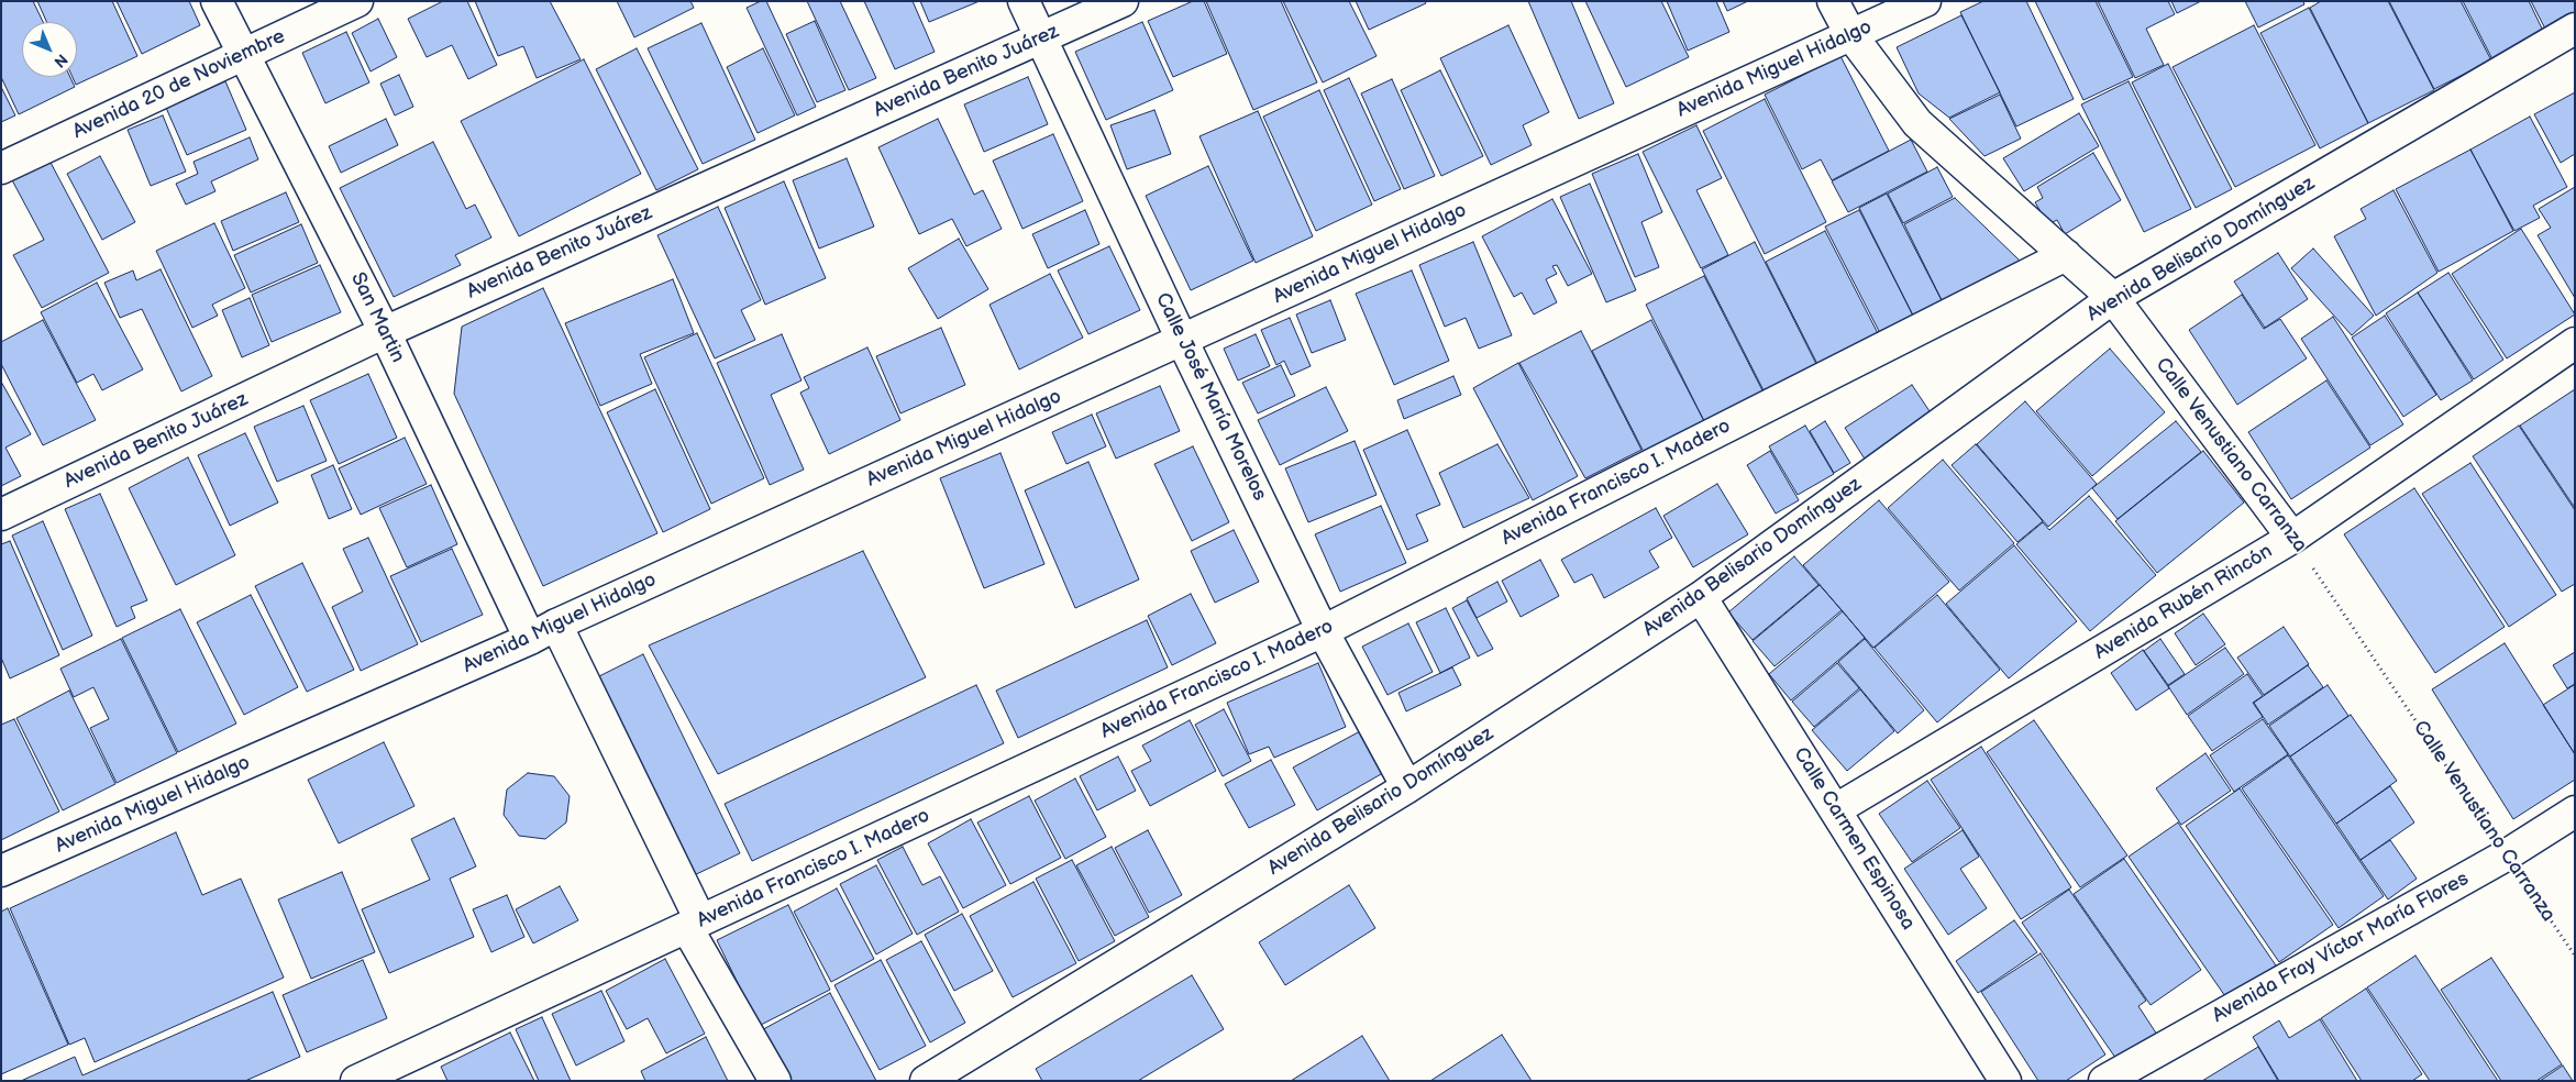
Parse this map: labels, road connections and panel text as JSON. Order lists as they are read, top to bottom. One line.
{"streets":{"street":["Avenida Miguel Hidalgo","Avenida Benito Juárez","Avenida 20 de Noviembre","Avenida Belisario Domínguez","San Martin","Calle José María Morelos","Calle Venustiano Carranza","Avenida Francisco I. Madero","Avenida Rubén Rincón","Calle Carmen Espinosa","Avenida Fray Víctor María Flores"]},"crossings":[["Avenida Miguel Hidalgo","San Martin"],["Avenida Miguel Hidalgo","Calle José María Morelos"],["Avenida Miguel Hidalgo","Calle Venustiano Carranza"],["Avenida Benito Juárez","San Martin"],["Avenida Benito Juárez","Calle José María Morelos"],["Avenida 20 de Noviembre","San Martin"],["Avenida Belisario Domínguez","Calle José María Morelos"],["Avenida Belisario Domínguez","Calle Venustiano Carranza"],["Avenida Belisario Domínguez","Calle Carmen Espinosa"],["Calle José María Morelos","Avenida Francisco I. Madero"],["Calle Venustiano Carranza","Avenida Francisco I. Madero"],["Calle Venustiano Carranza","Avenida Rubén Rincón"],["Calle Venustiano Carranza","Avenida Fray Víctor María Flores"],["Avenida Rubén Rincón","Calle Carmen Espinosa"]],"north":"bottom right"}
